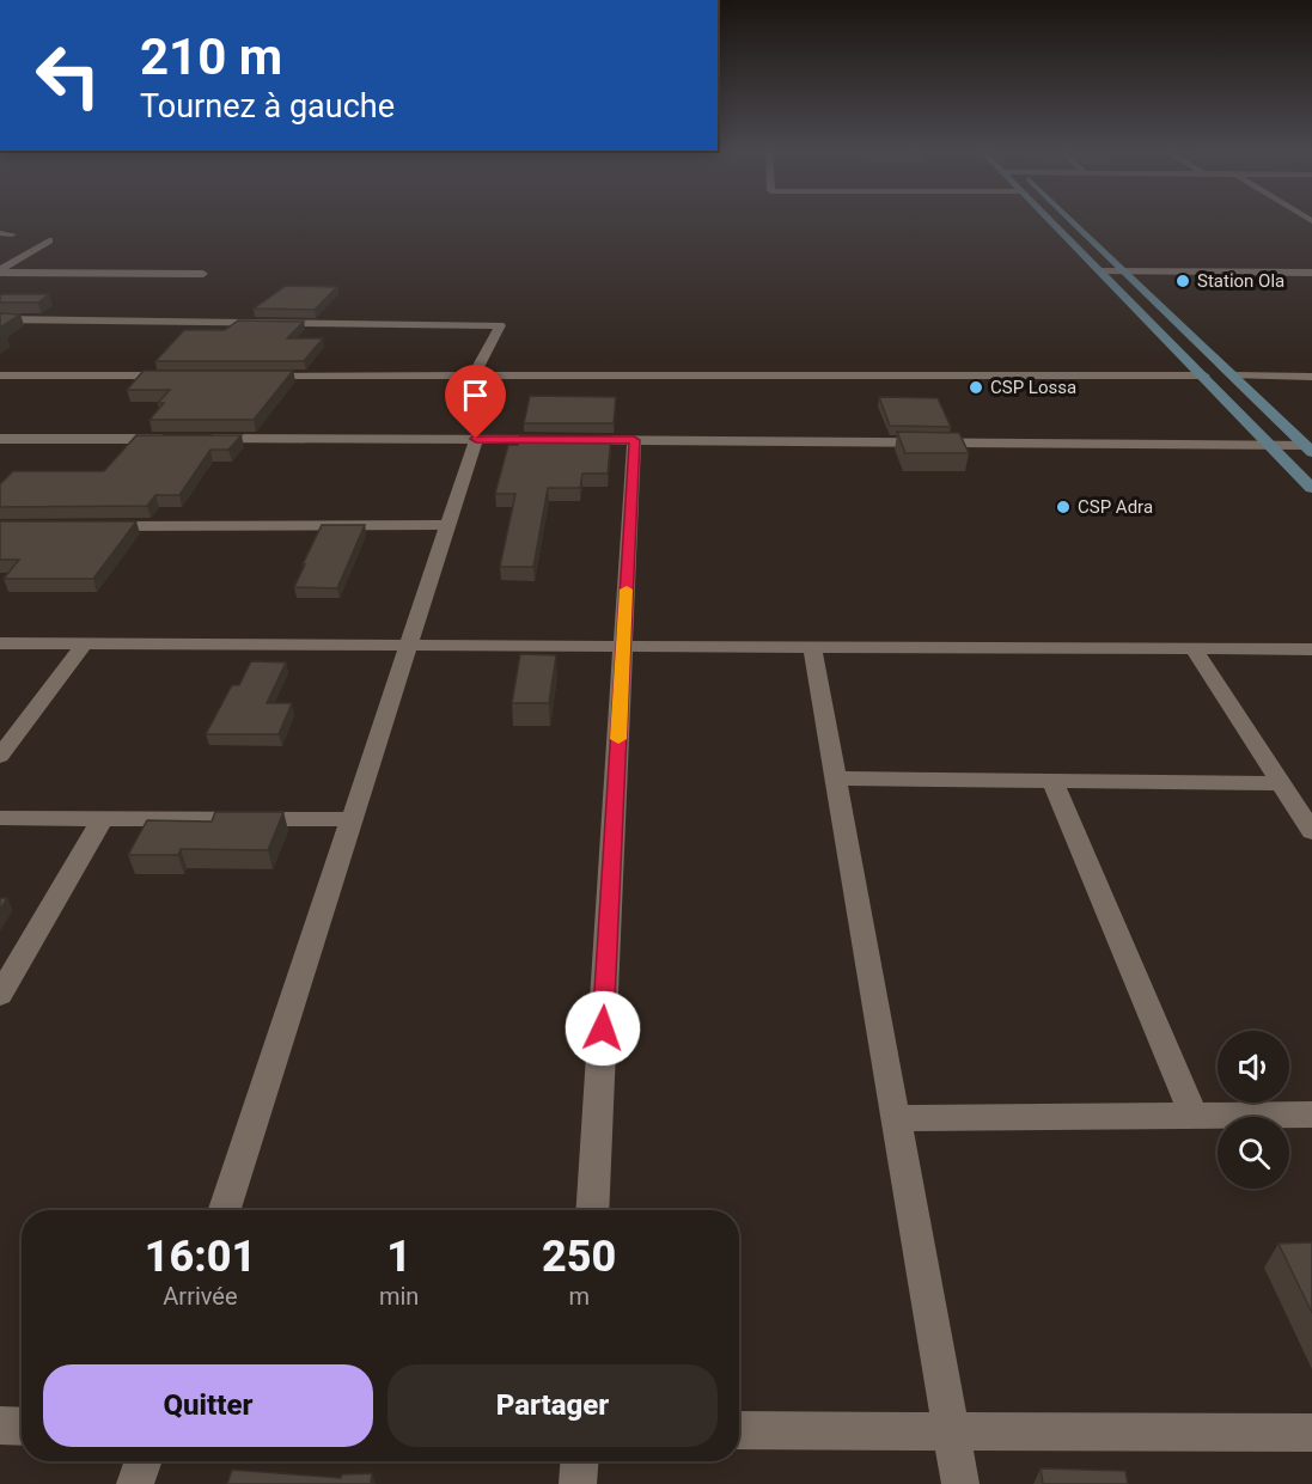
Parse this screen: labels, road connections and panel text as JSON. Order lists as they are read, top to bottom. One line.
{"places":["Station Ola","CSP Lossa","CSP Adra"],"page":{"turn":["210 m","Tournez à gauche"],"eta":["16:01","Arrivée","1","min","250","m"],"buttons":["Quitter","Partager"]}}
